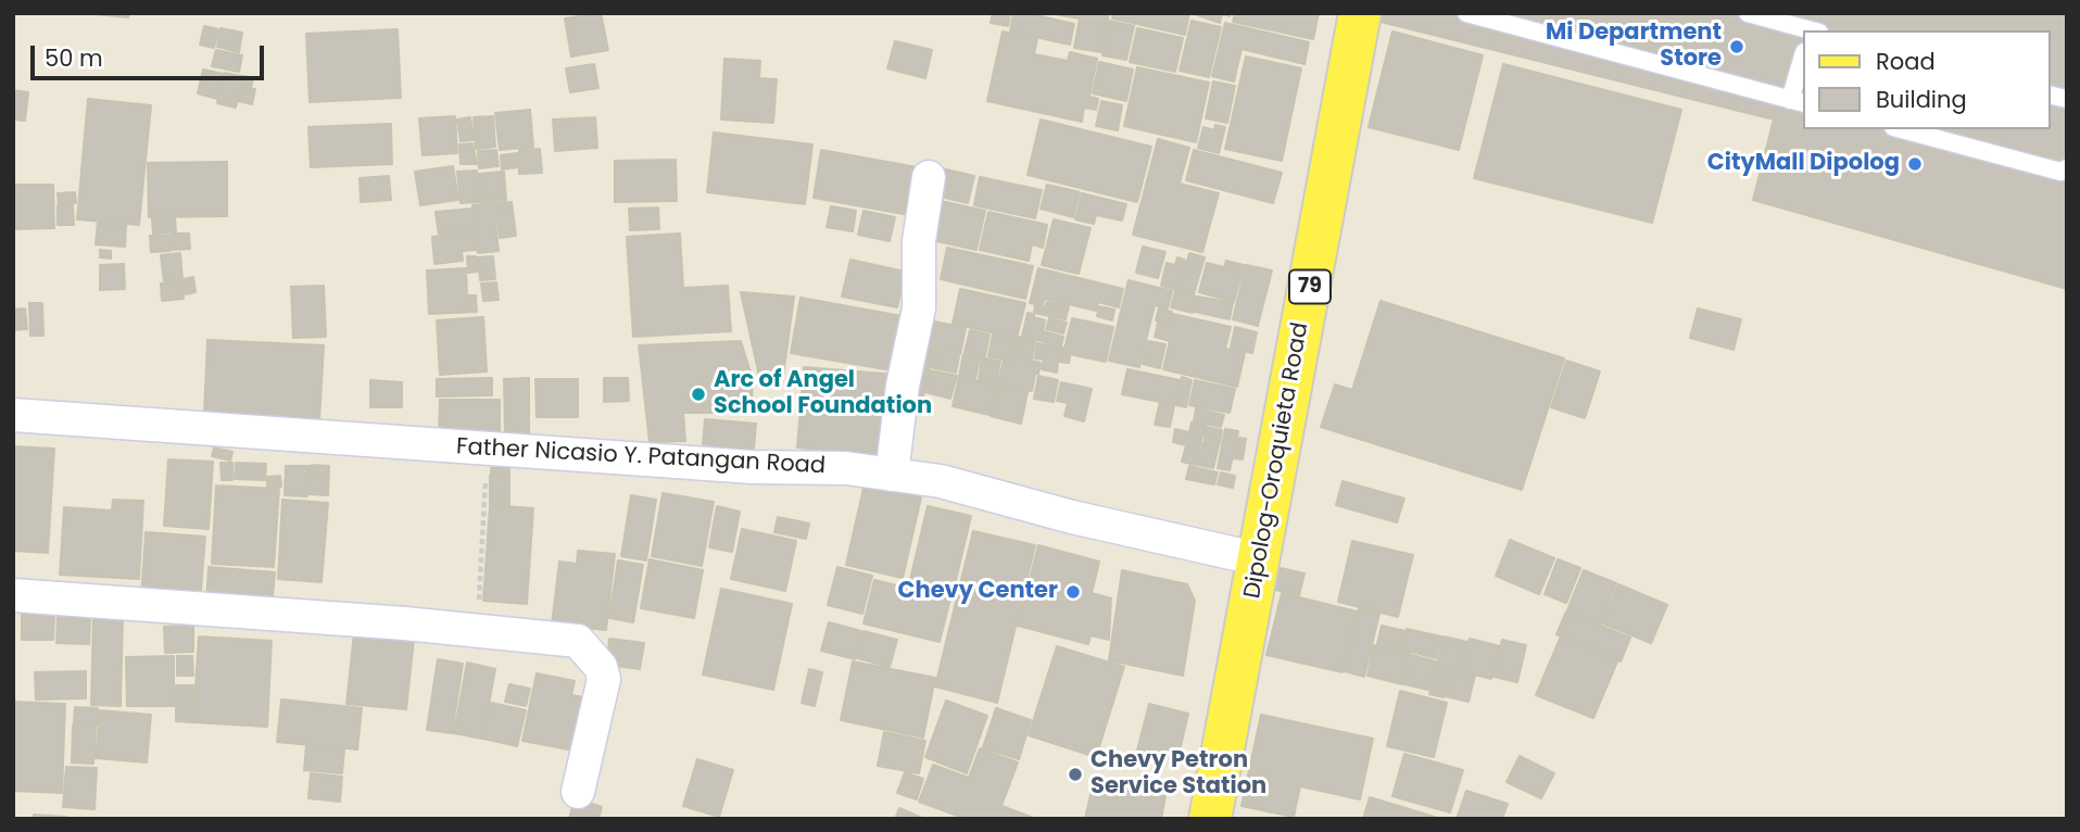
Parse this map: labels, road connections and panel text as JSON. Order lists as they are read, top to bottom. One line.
{"streets":{"main road":["79","Dipolog-Oroquieta Road"],"street":["Father Nicasio Y. Patangan Road"]},"crossings":[["Father Nicasio Y. Patangan Road","Dipolog-Oroquieta Road"]],"places":["Mi Department Store","CityMall Dipolog","Arc of Angel School Foundation","Chevy Center","Chevy Petron Service Station"],"legend":["Road","Building"],"scale_bar":"50 m"}
